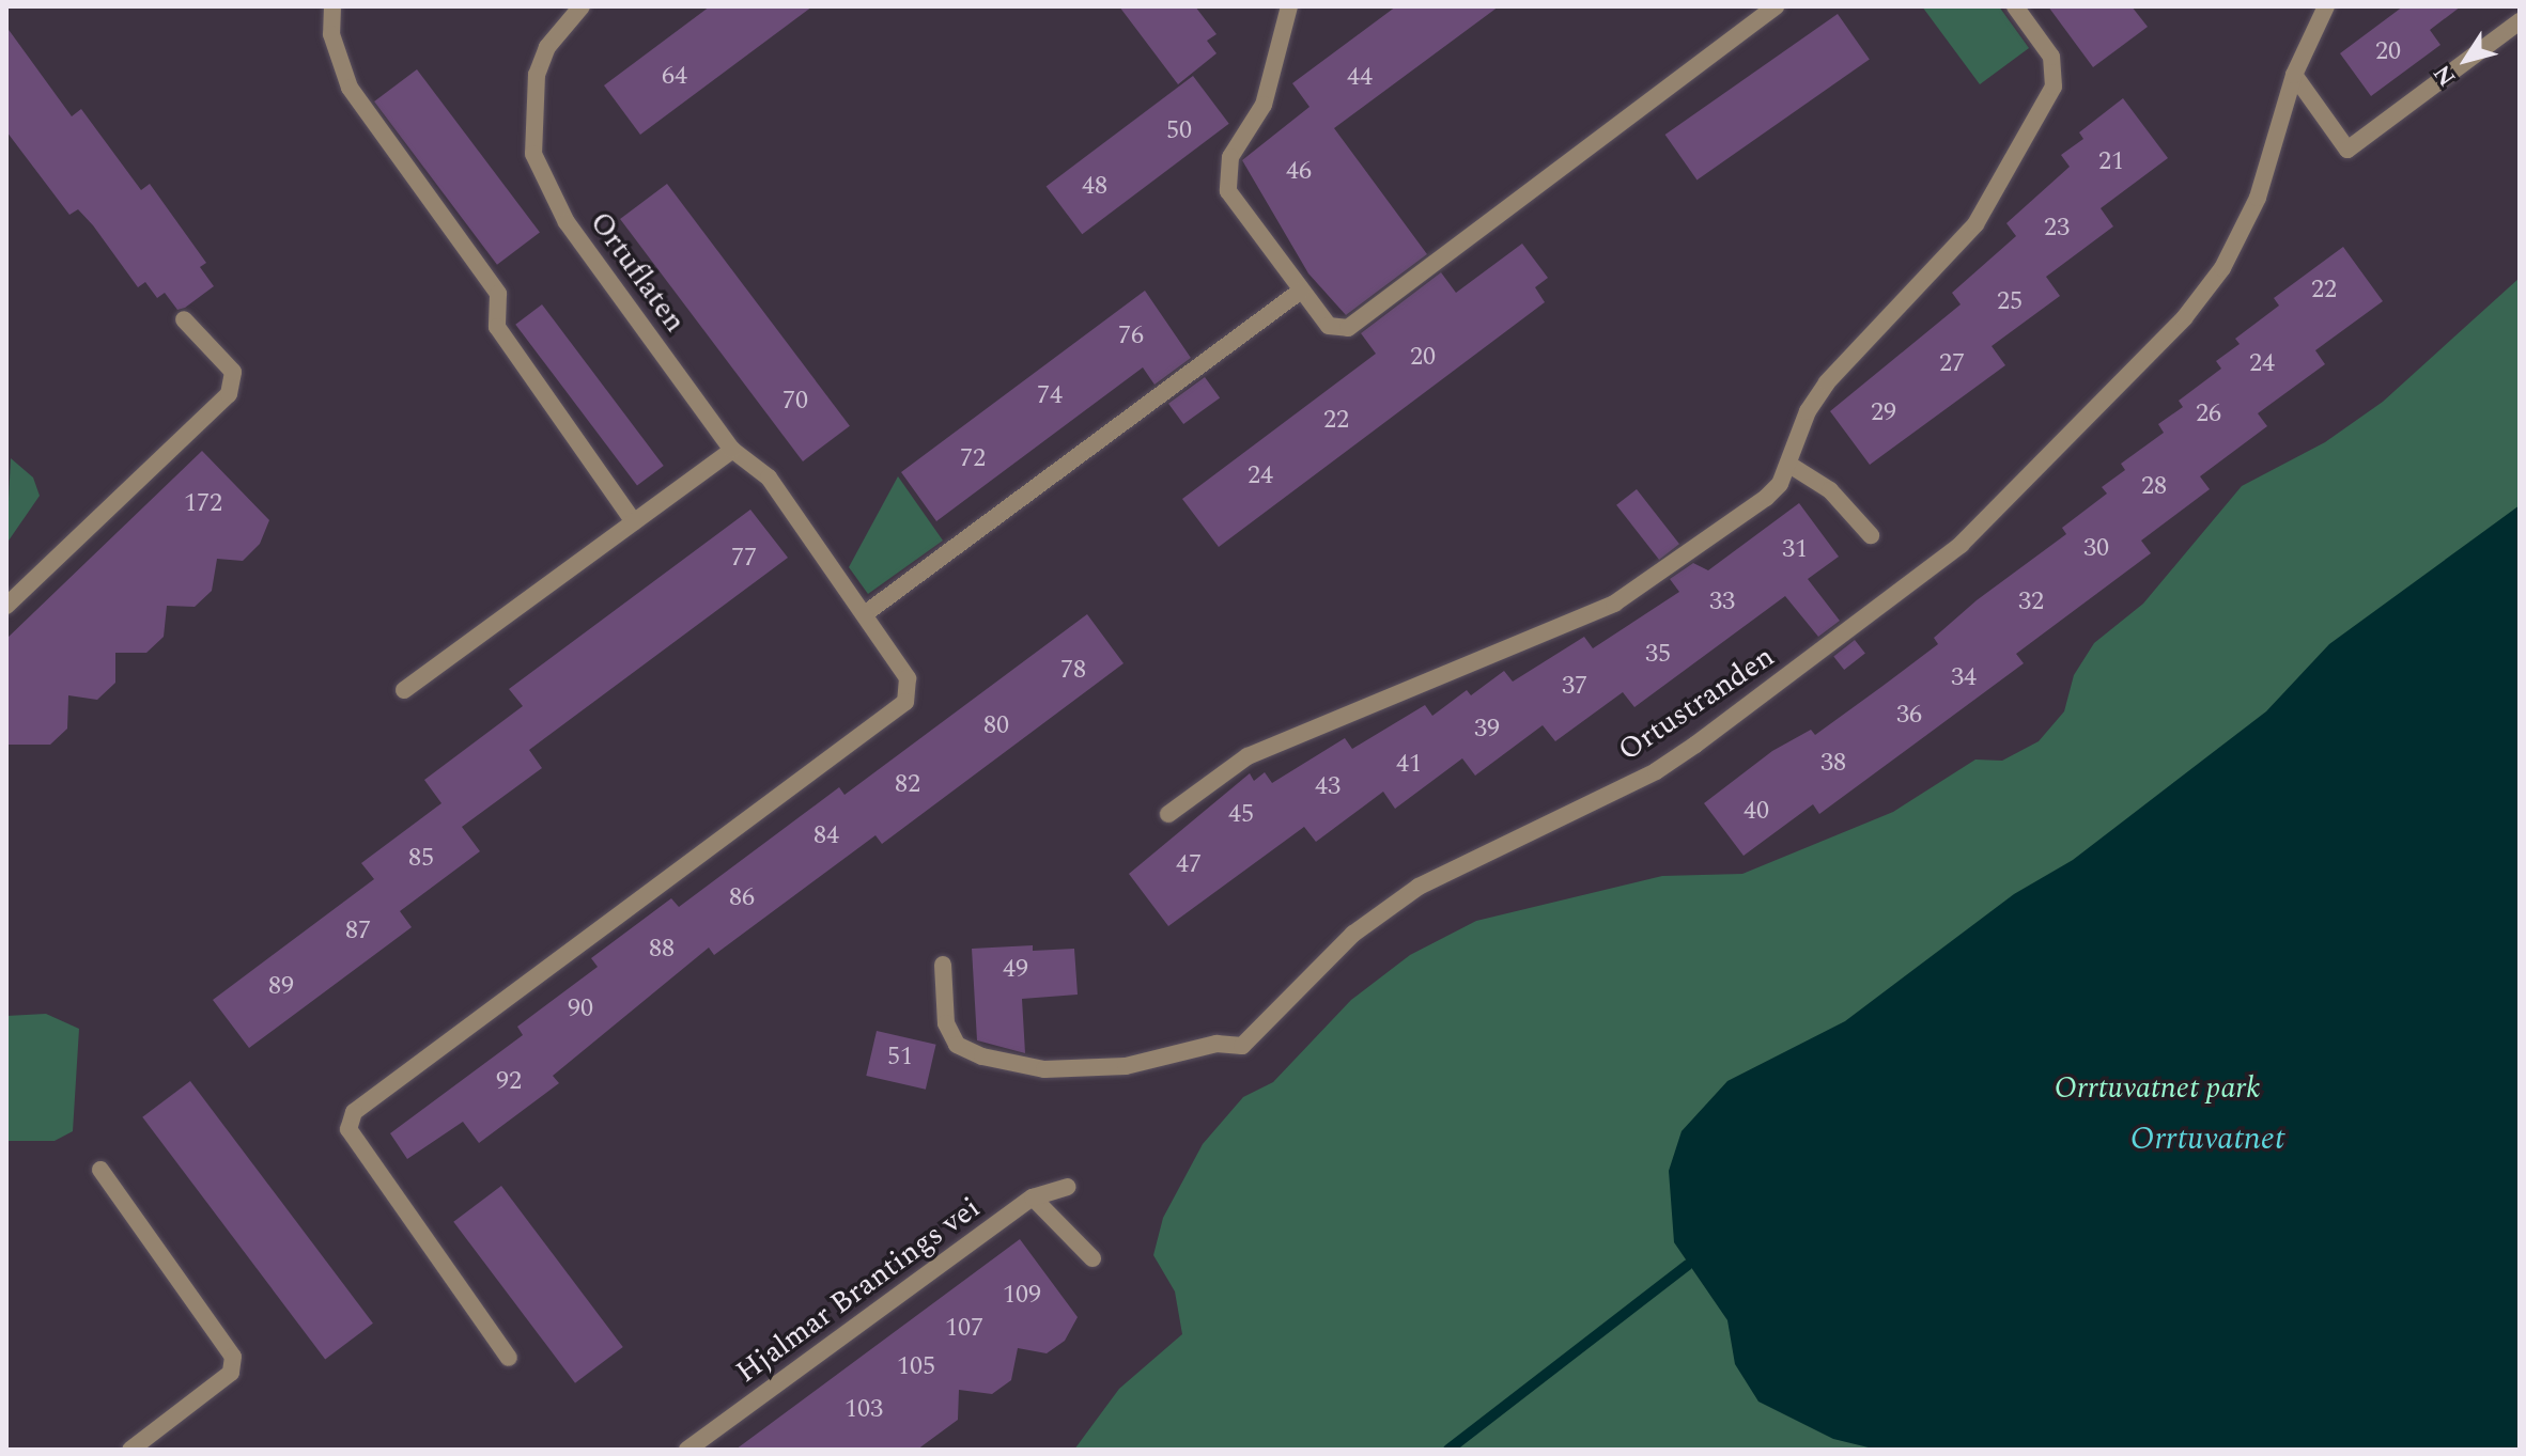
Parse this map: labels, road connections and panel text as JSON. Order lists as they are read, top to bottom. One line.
{"streets":{"street":["Ortuflaten","Ortustranden","Hjalmar Brantings vei"]},"water":["Orrtuvatnet"],"parks":["Orrtuvatnet park"],"house_numbers":["20","64","44","50","21","46","48","23","22","25","76","20","27","24","74","70","29","26","22","72","24","28","172","30","31","77","33","32","35","78","34","37","36","80","39","38","41","82","43","40","45","84","85","47","86","87","88","49","89","90","51","92","109","107","105","103"],"north":"bottom left"}
